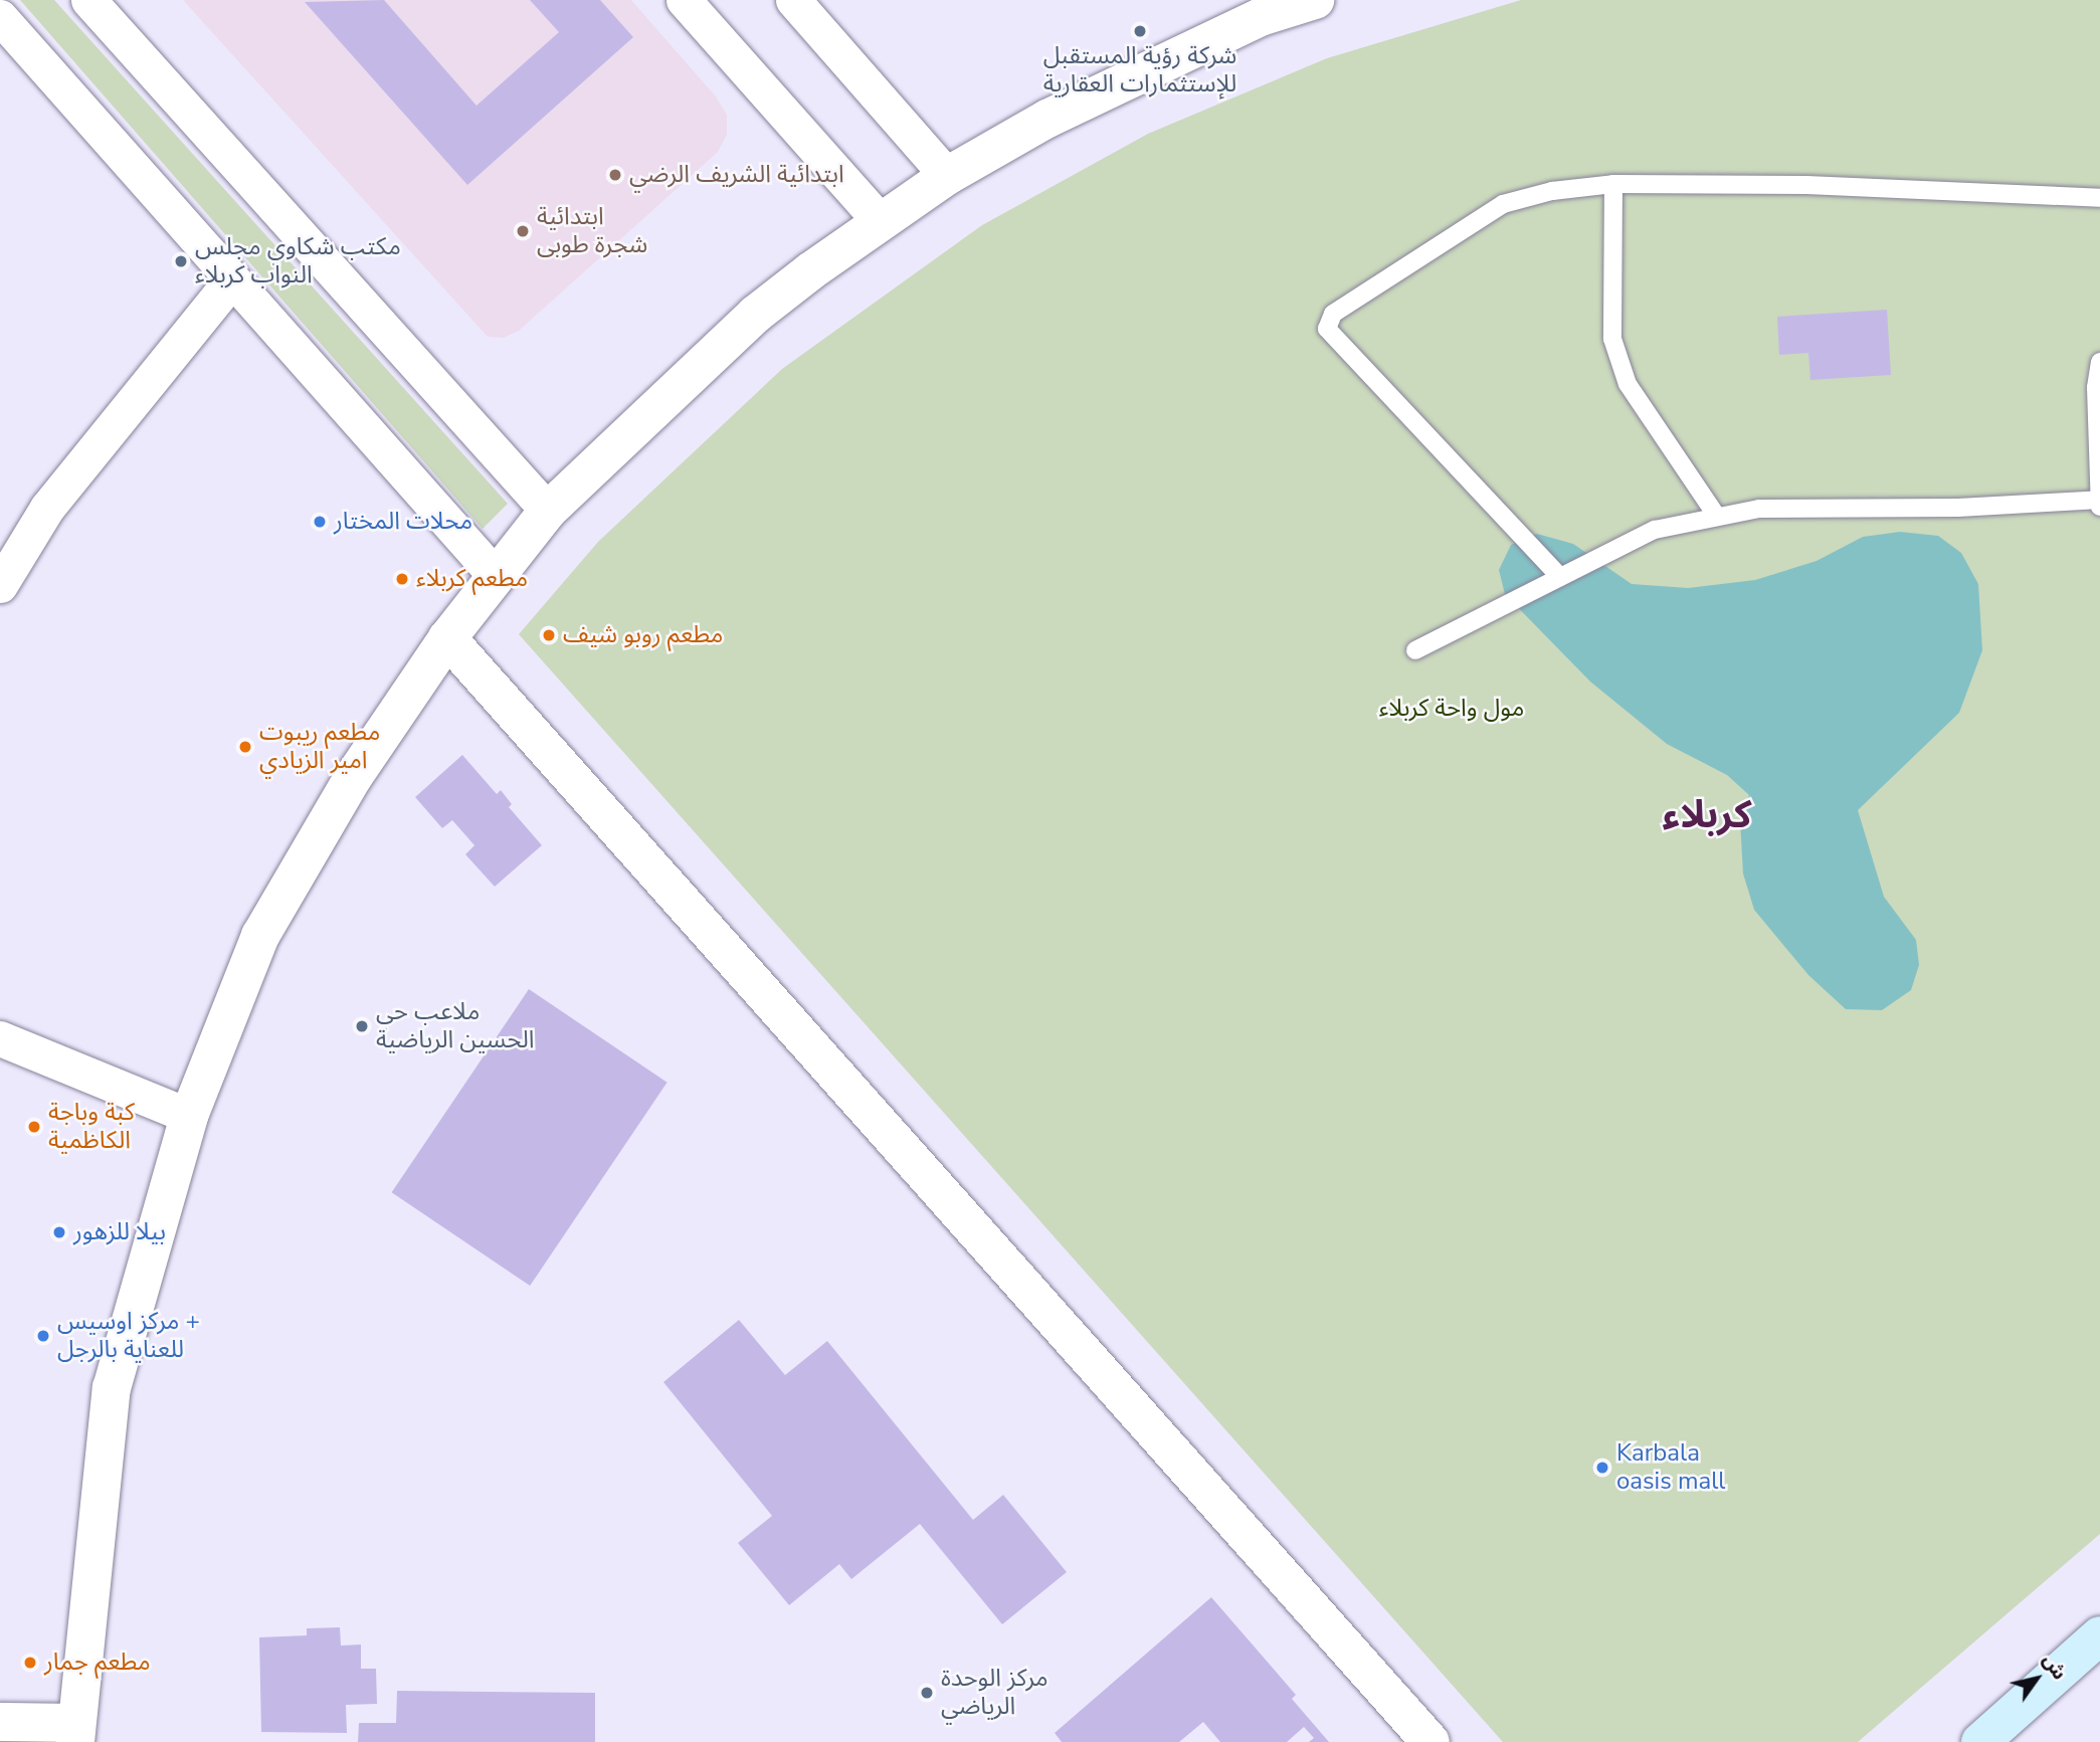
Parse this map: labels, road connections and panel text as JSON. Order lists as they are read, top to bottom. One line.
{"districts":["كربلاء"],"parks":["مول واحة كربلاء"],"places":["شركة رؤية المستقبل للإستثمارات العقارية","ابتدائية الشريف الرضي","ابتدائية شجرة طوبى","مكتب شكاوي مجلس النواب كربلاء","محلات المختار","مطعم كربلاء","مطعم روبو شيف","مطعم ريبوت امير الزيادي","ملاعب حي الحسين الرياضية","كبة وباجة الكاظمية","بيلا للزهور","مركز اوسيس + للعناية بالرجل","Karbala oasis mall","مطعم جمار","مركز الوحدة الرياضي"],"north":"top right"}
